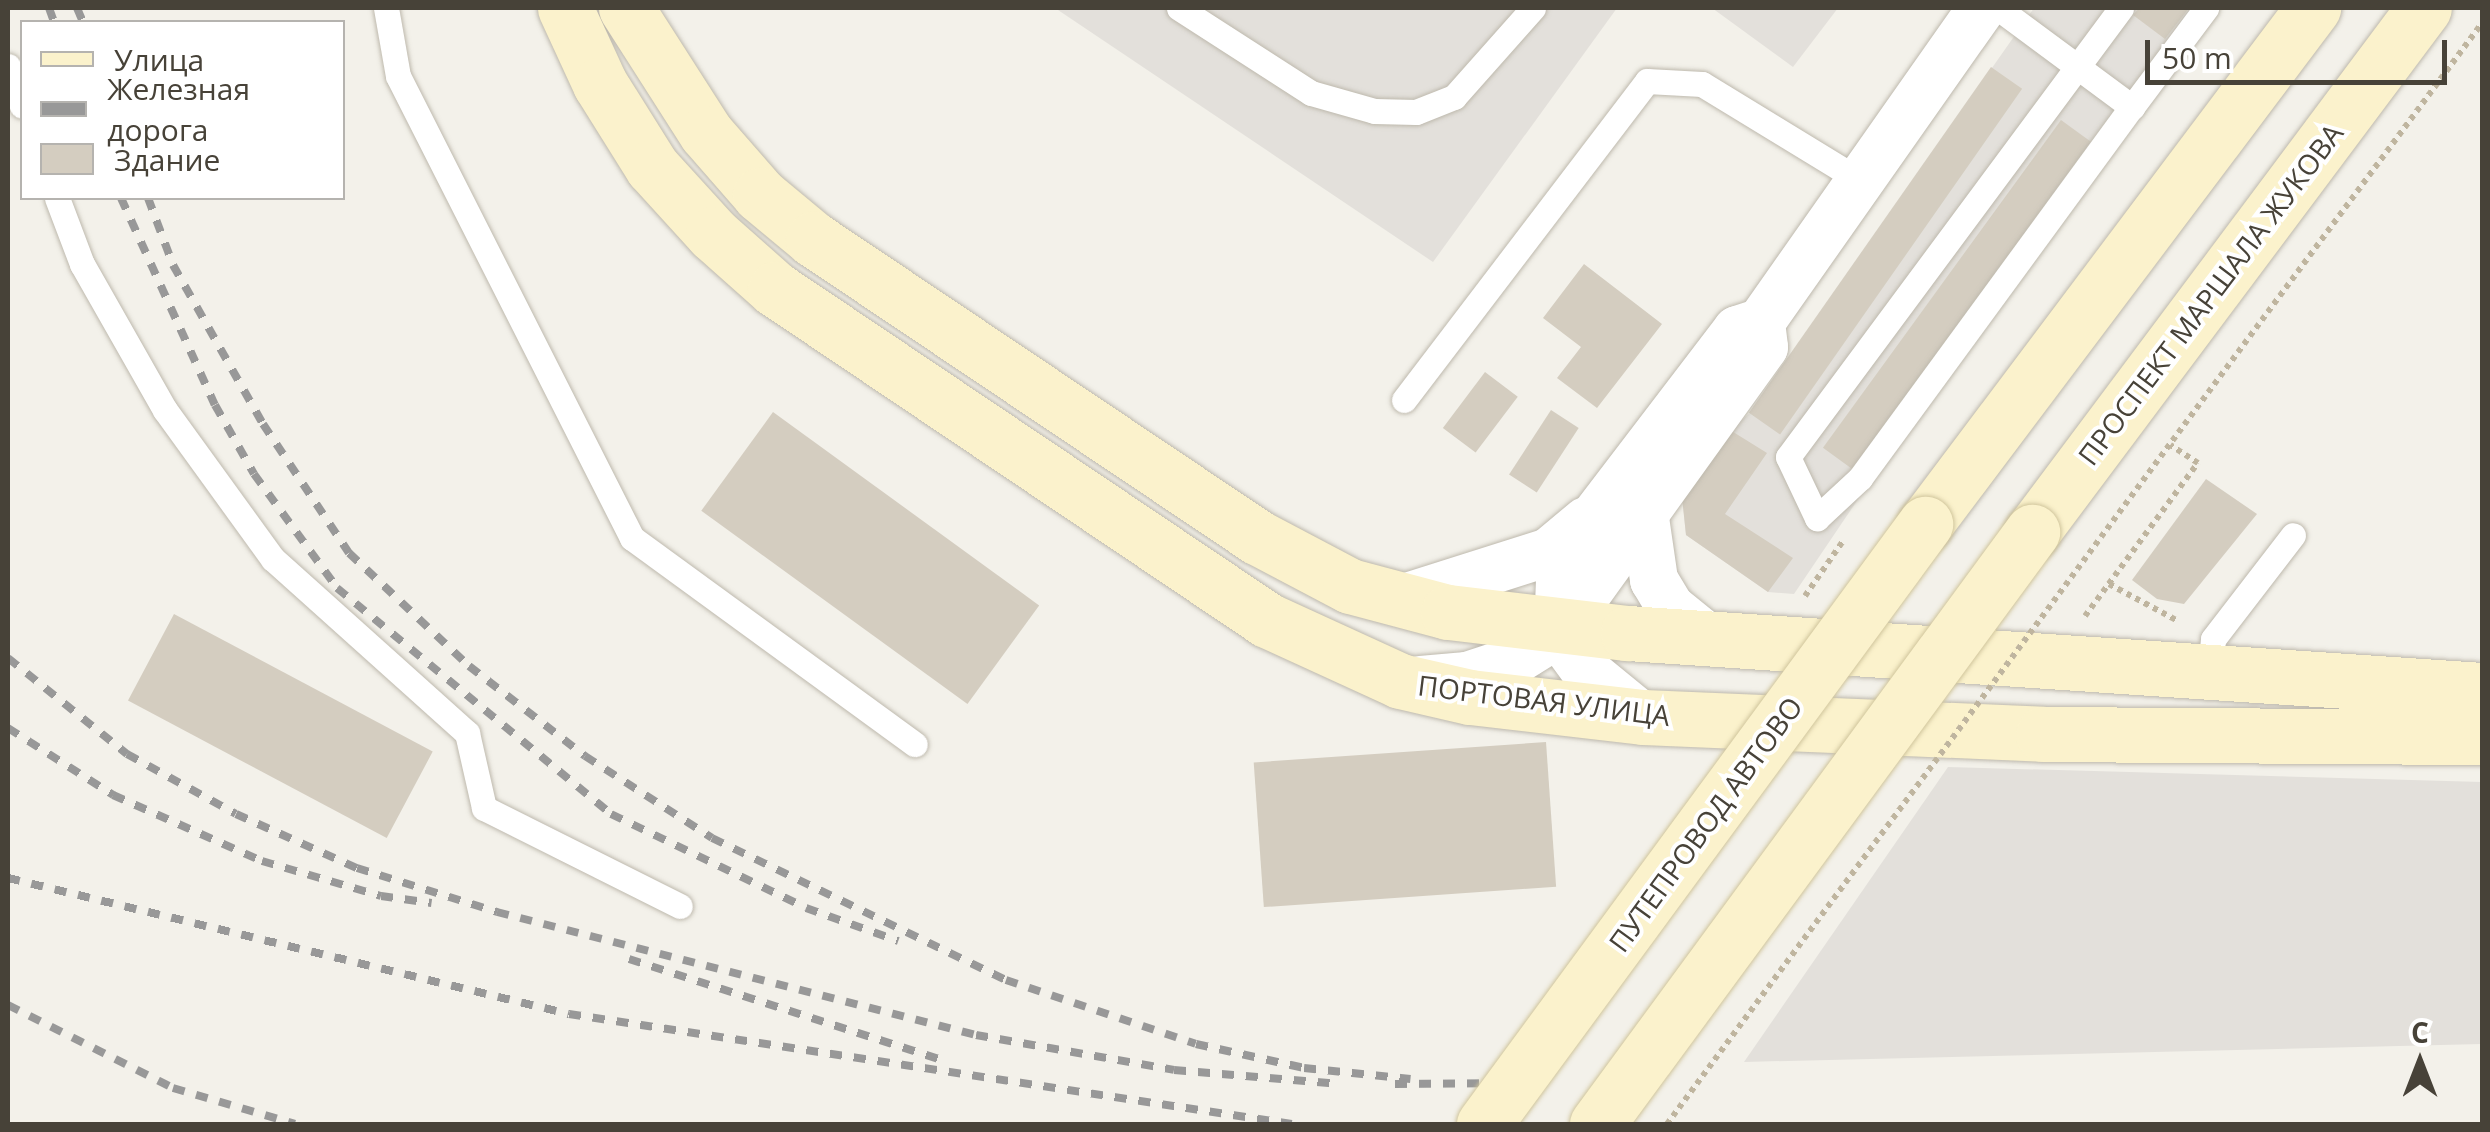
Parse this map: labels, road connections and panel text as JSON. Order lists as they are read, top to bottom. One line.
{"streets":{"street":["ПРОСПЕКТ МАРШАЛА ЖУКОВА","ПОРТОВАЯ УЛИЦА","ПУТЕПРОВОД АВТОВО"]},"legend":["Улица","Железная дорога","Здание"],"scale_bar":"50 m","north":"top"}
